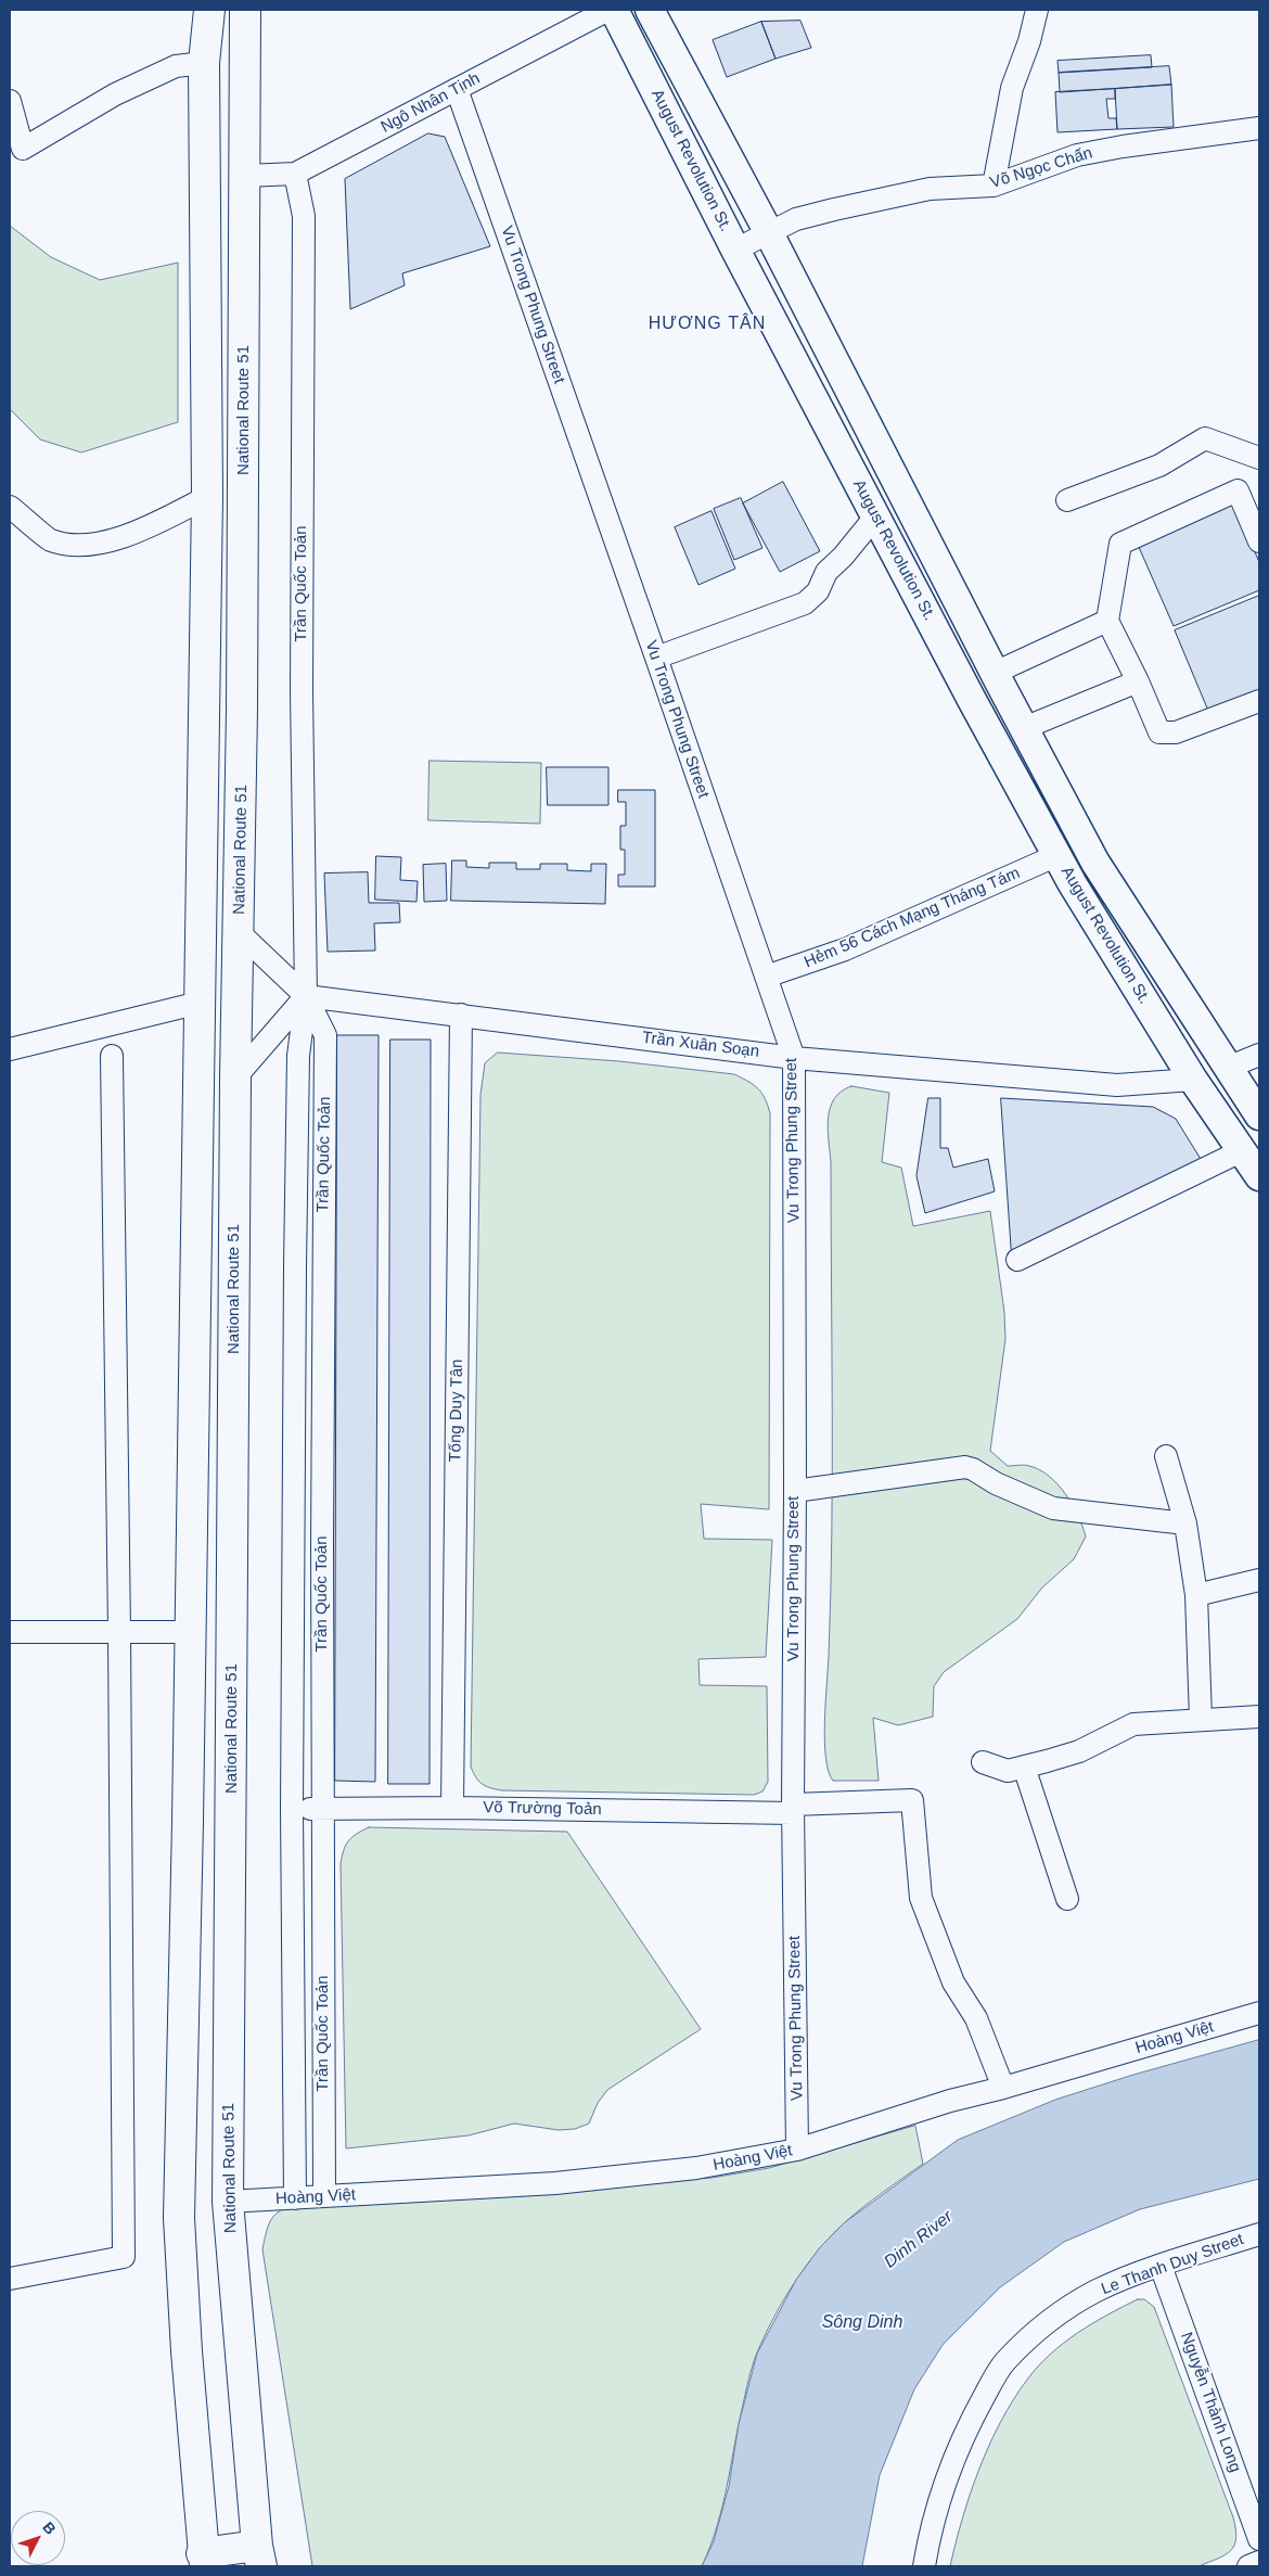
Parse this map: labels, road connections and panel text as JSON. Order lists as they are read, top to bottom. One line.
{"streets":{"highway":["National Route 51"],"main road":["August Revolution St."],"street":["Ngô Nhân Tịnh","Võ Ngọc Chấn","Vu Trong Phung Street","Trần Quốc Toản","Hẻm 56 Cách Mạng Tháng Tám","Trần Xuân Soạn","Tống Duy Tân","Võ Trường Toản","Hoàng Việt","Le Thanh Duy Street","Nguyễn Thành Long"]},"crossings":[["Ngô Nhân Tịnh","Vu Trong Phung Street"],["Ngô Nhân Tịnh","National Route 51"],["Ngô Nhân Tịnh","Trần Quốc Toản"],["August Revolution St.","Võ Ngọc Chấn"],["August Revolution St.","Hẻm 56 Cách Mạng Tháng Tám"],["August Revolution St.","Trần Xuân Soạn"],["Vu Trong Phung Street","Hẻm 56 Cách Mạng Tháng Tám"],["Vu Trong Phung Street","Trần Xuân Soạn"],["Vu Trong Phung Street","Võ Trường Toản"],["Vu Trong Phung Street","Hoàng Việt"],["National Route 51","Hoàng Việt"],["Trần Quốc Toản","Trần Xuân Soạn"],["Trần Quốc Toản","Võ Trường Toản"],["Trần Quốc Toản","Hoàng Việt"],["Trần Xuân Soạn","Tống Duy Tân"],["Tống Duy Tân","Võ Trường Toản"],["Võ Trường Toản","Hoàng Việt"],["Le Thanh Duy Street","Nguyễn Thành Long"]],"districts":["HƯƠNG TÂN"],"water":["Dinh River","Sông Dinh"],"north":"top right"}
